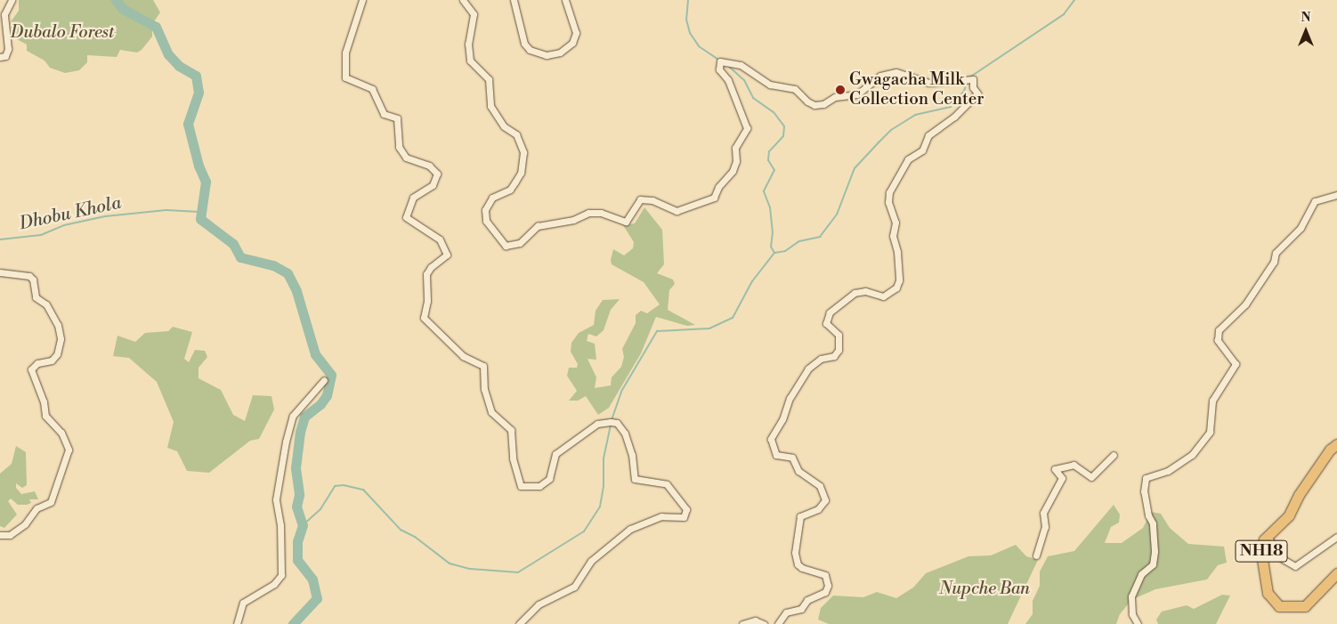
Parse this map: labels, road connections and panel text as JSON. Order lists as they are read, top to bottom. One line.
{"streets":{"main road":["NH18"]},"water":["Dhobu Khola"],"parks":["Dubalo Forest","Nupche Ban"],"places":["Gwagacha Milk Collection Center"],"north":"top"}
